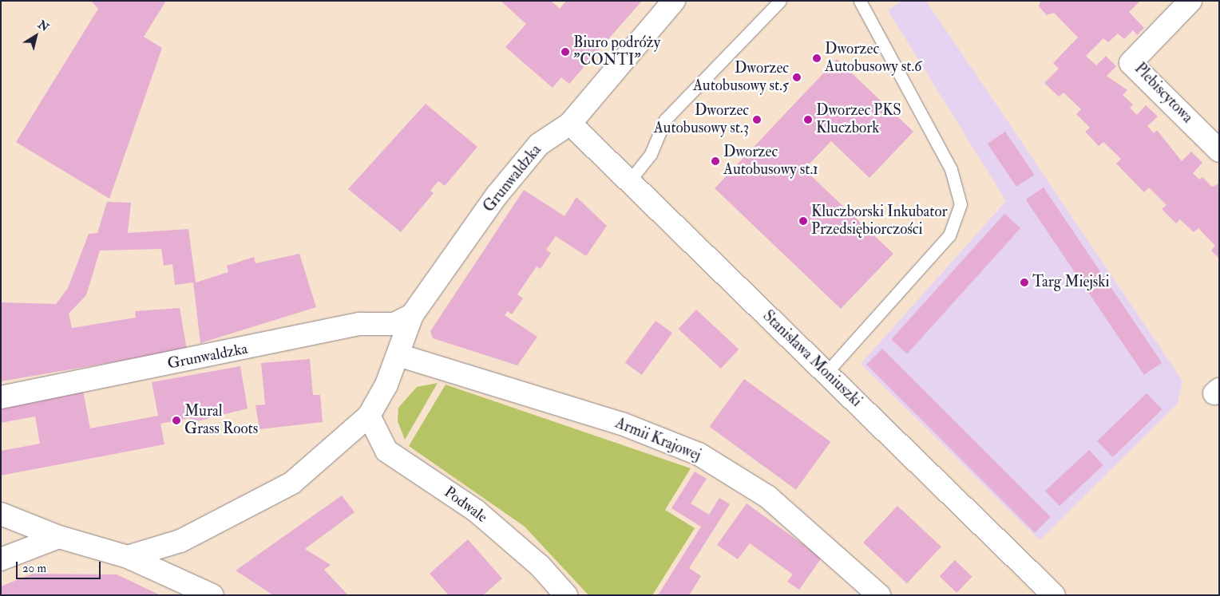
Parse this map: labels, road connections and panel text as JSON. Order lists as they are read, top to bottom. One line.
{"streets":{"street":["Plebiscytowa","Grunwaldzka","Stanisława Moniuszki","Armii Krajowej","Podwale"]},"crossings":[["Grunwaldzka","Stanisława Moniuszki"],["Grunwaldzka","Armii Krajowej"],["Grunwaldzka","Podwale"]],"places":["Biuro podróży \"CONTI\"","Dworzec Autobusowy st.6","Dworzec Autobusowy st.5","Dworzec Autobusowy st.3","Dworzec PKS Kluczbork","Dworzec Autobusowy st.1","Kluczborski Inkubator Przedsiębiorczości","Targ Miejski","Mural Grass Roots"],"scale_bar":"20 m","north":"top right"}
